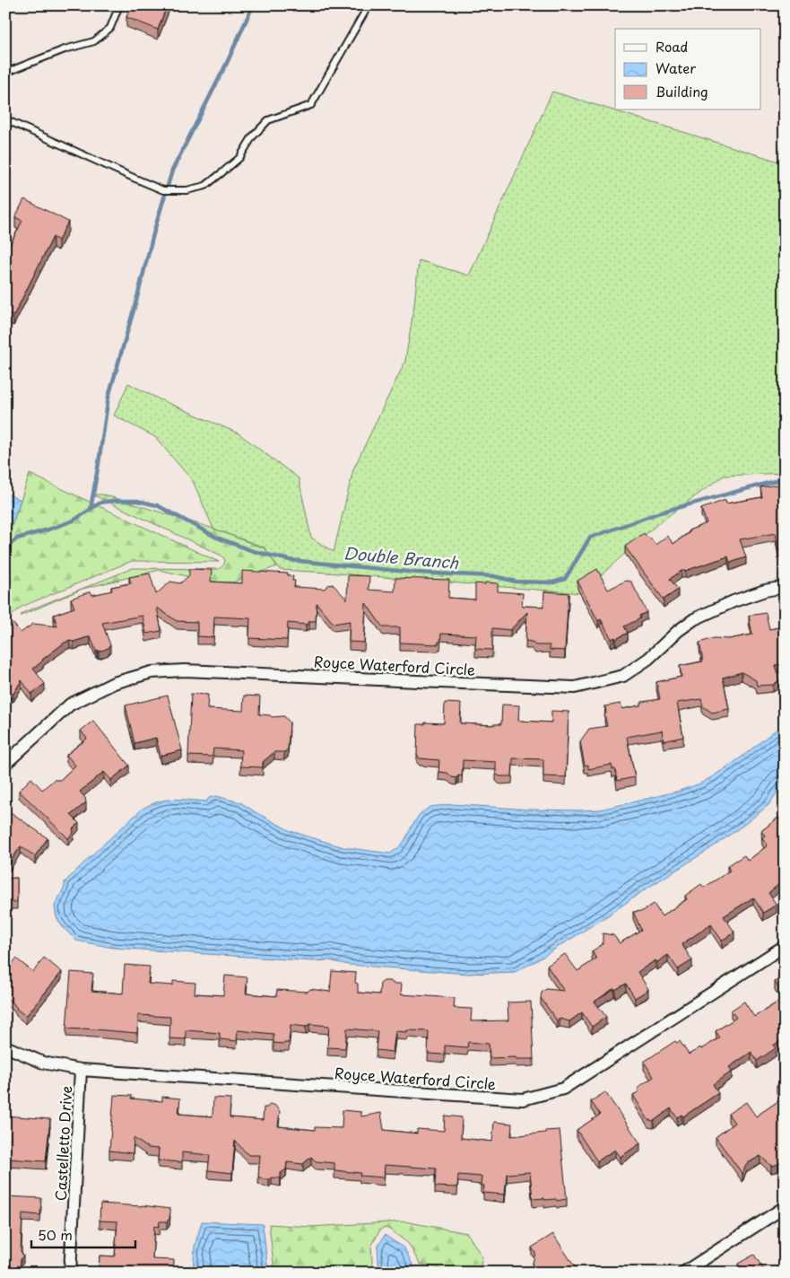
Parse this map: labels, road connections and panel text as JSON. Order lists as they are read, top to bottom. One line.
{"streets":{"street":["Royce Waterford Circle","Castelletto Drive"]},"crossings":[["Royce Waterford Circle","Castelletto Drive"]],"water":["Double Branch"],"legend":["Road","Water","Building"],"scale_bar":"50 m"}
